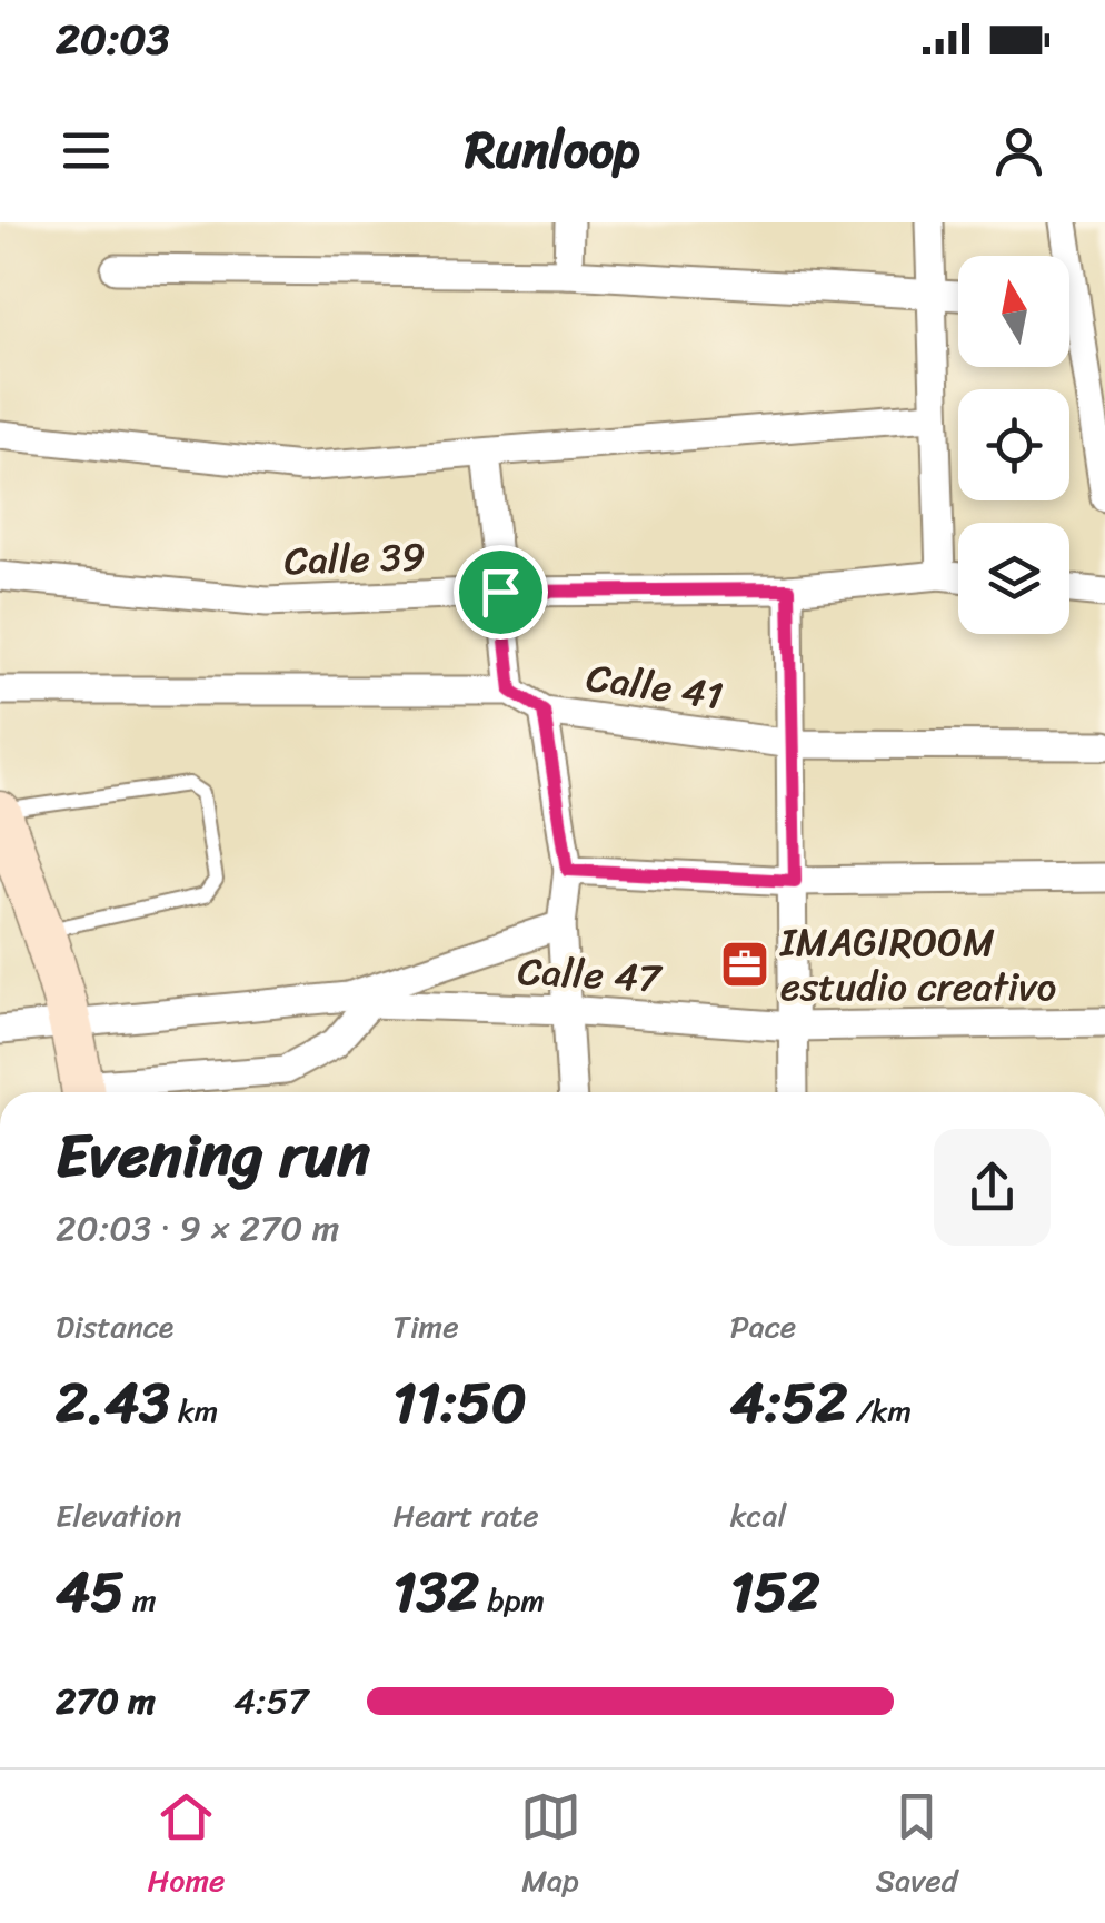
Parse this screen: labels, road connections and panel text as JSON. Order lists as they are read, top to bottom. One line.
{"streets":{"street":["Calle 39","Calle 41","Calle 47"]},"places":{"office":["IMAGIROOM estudio creativo"]},"north":"top","page":{"status":"20:03","header":"Runloop","heading":["Evening run","20:03 · 9 × 270 m"],"stats":[["Distance","2.43 km"],["Time","11:50"],["Pace","4:52 /km"],["Elevation","45 m"],["Heart rate","132 bpm"],["kcal","152"]],"list":[{"name":"270 m","note":"4:57"}],"tabs":["Home","Map","Saved"]}}
